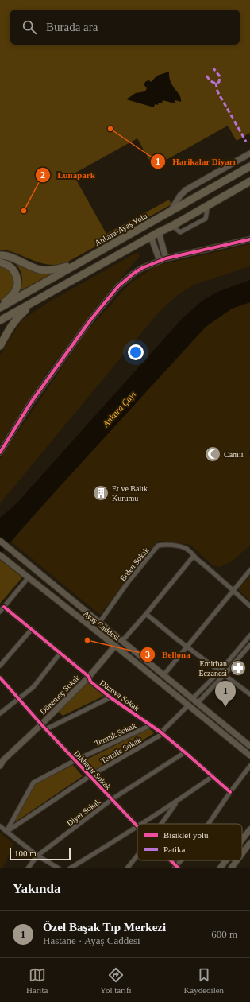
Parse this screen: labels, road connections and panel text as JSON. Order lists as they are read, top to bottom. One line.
{"streets":{"highway":["Ankara-Ayaş Yolu"],"street":["Erden Sokak","Ayaş Caddesi","Dönemeç Sokak","Düzova Sokak","Termik Sokak","Tenzile Sokak","Dikbayır Sokak","Diyet Sokak"]},"crossings":[["Erden Sokak","Ayaş Caddesi"],["Ayaş Caddesi","Dönemeç Sokak"],["Ayaş Caddesi","Tenzile Sokak"],["Dönemeç Sokak","Düzova Sokak"],["Dönemeç Sokak","Dikbayır Sokak"],["Düzova Sokak","Termik Sokak"],["Düzova Sokak","Tenzile Sokak"],["Düzova Sokak","Diyet Sokak"],["Termik Sokak","Tenzile Sokak"],["Termik Sokak","Dikbayır Sokak"],["Tenzile Sokak","Dikbayır Sokak"],["Dikbayır Sokak","Diyet Sokak"]],"water":["Ankara Çayı"],"places":{"other":["Harikalar Diyarı","Lunapark","Bellona"],"mosque":["Camii"],"building":["Et ve Balık Kurumu"],"pharmacy":["Emirhan Eczanesi"]},"legend":["Bisiklet yolu","Patika"],"scale_bar":"100 m","page":{"search":"Burada ara","pins":"1","scale":"100 m","heading":"Yakında","list":[{"mark":"1","name":"Özel Başak Tıp Merkezi","note":"Hastane · Ayaş Caddesi","value":"600 m"}],"nav":["Harita","Yol tarifi","Kaydedilen"]}}
